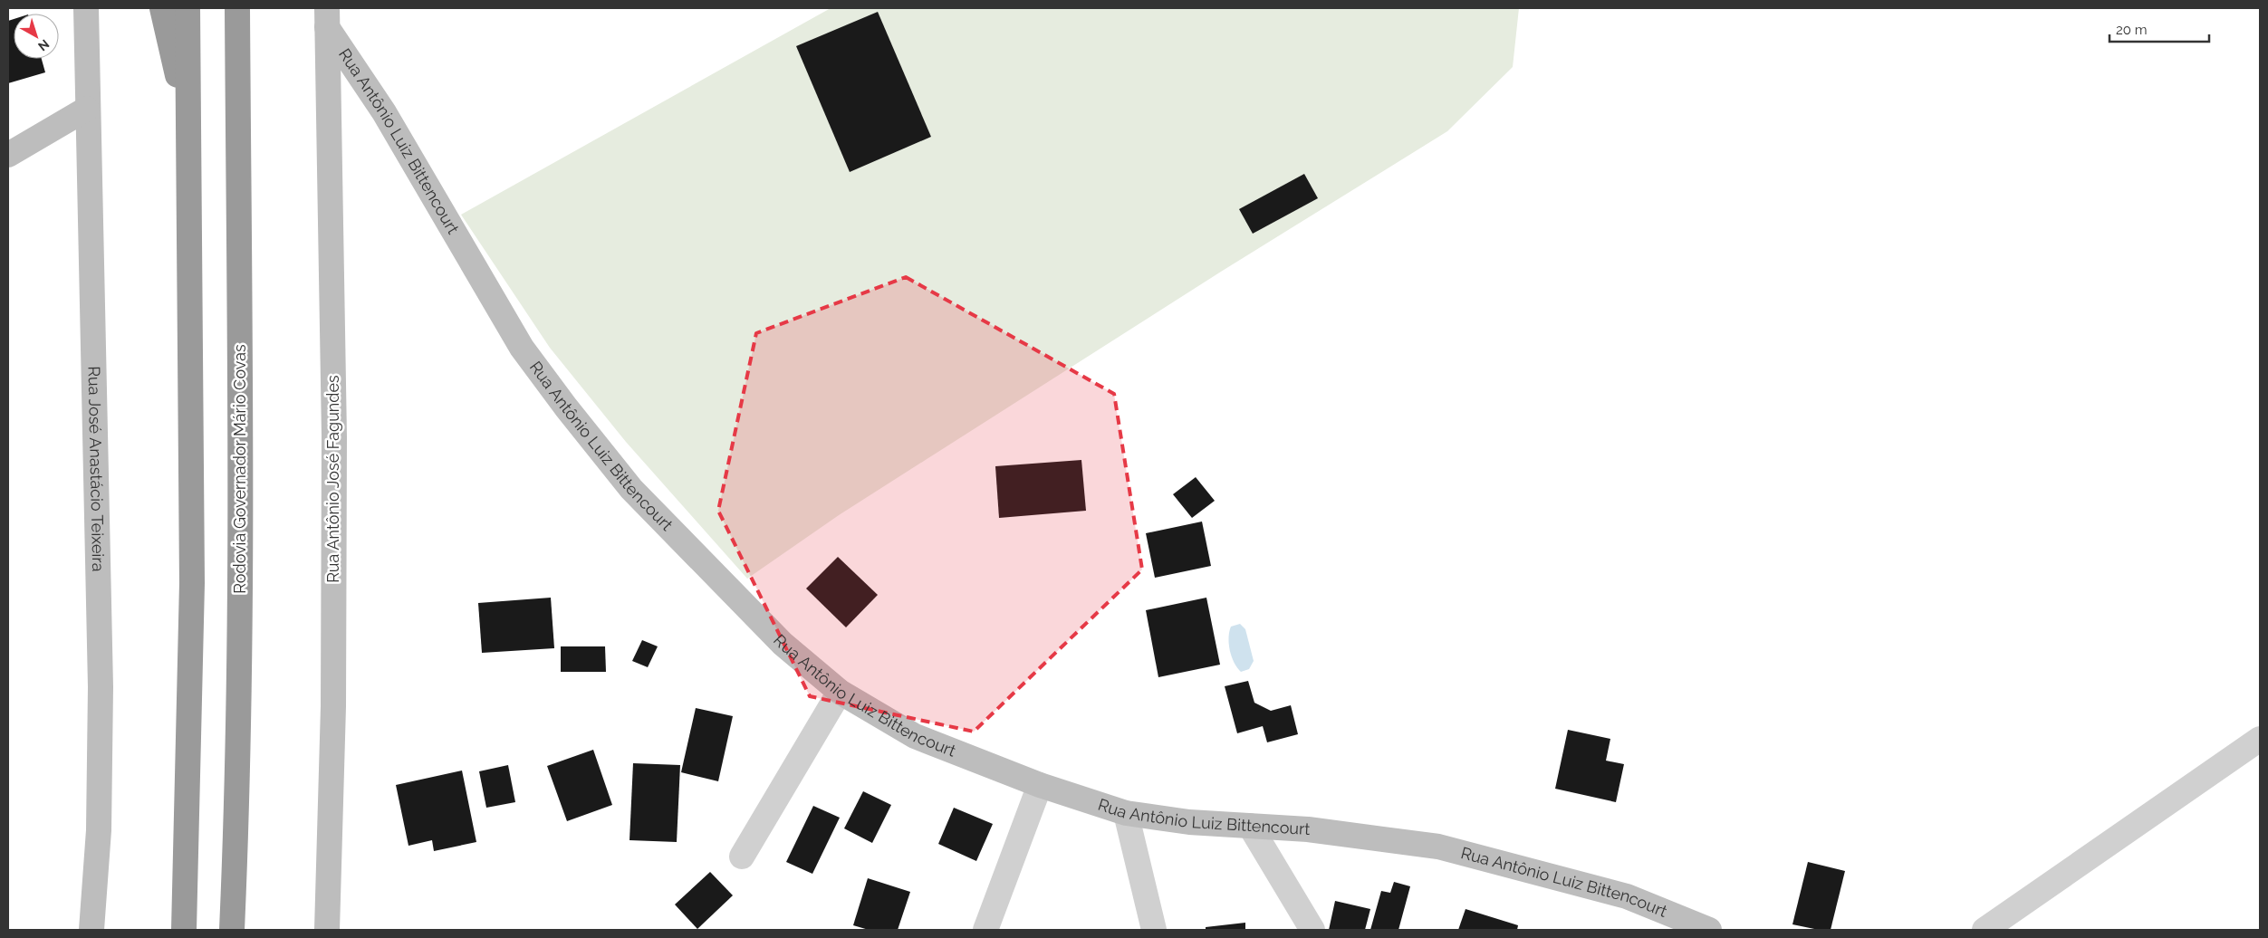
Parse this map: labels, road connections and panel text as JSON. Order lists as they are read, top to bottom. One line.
{"streets":{"highway":["Rodovia Governador Mário Covas"],"street":["Rua Antônio Luiz Bittencourt","Rua José Anastácio Teixeira","Rua Antônio José Fagundes"]},"crossings":[["Rua Antônio Luiz Bittencourt","Rua Antônio José Fagundes"]],"scale_bar":"20 m","north":"bottom right"}
